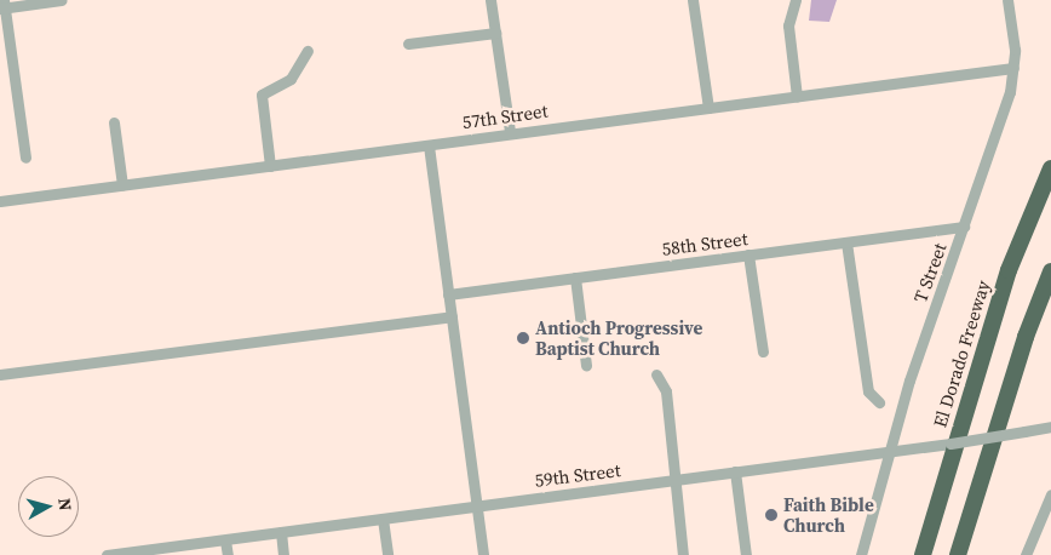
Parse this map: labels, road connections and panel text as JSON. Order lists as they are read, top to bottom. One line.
{"streets":{"highway":["El Dorado Freeway"],"street":["57th Street","58th Street","T Street","59th Street"]},"crossings":[["57th Street","T Street"],["58th Street","T Street"],["T Street","59th Street"]],"places":["Antioch Progressive Baptist Church","Faith Bible Church"],"north":"right"}
